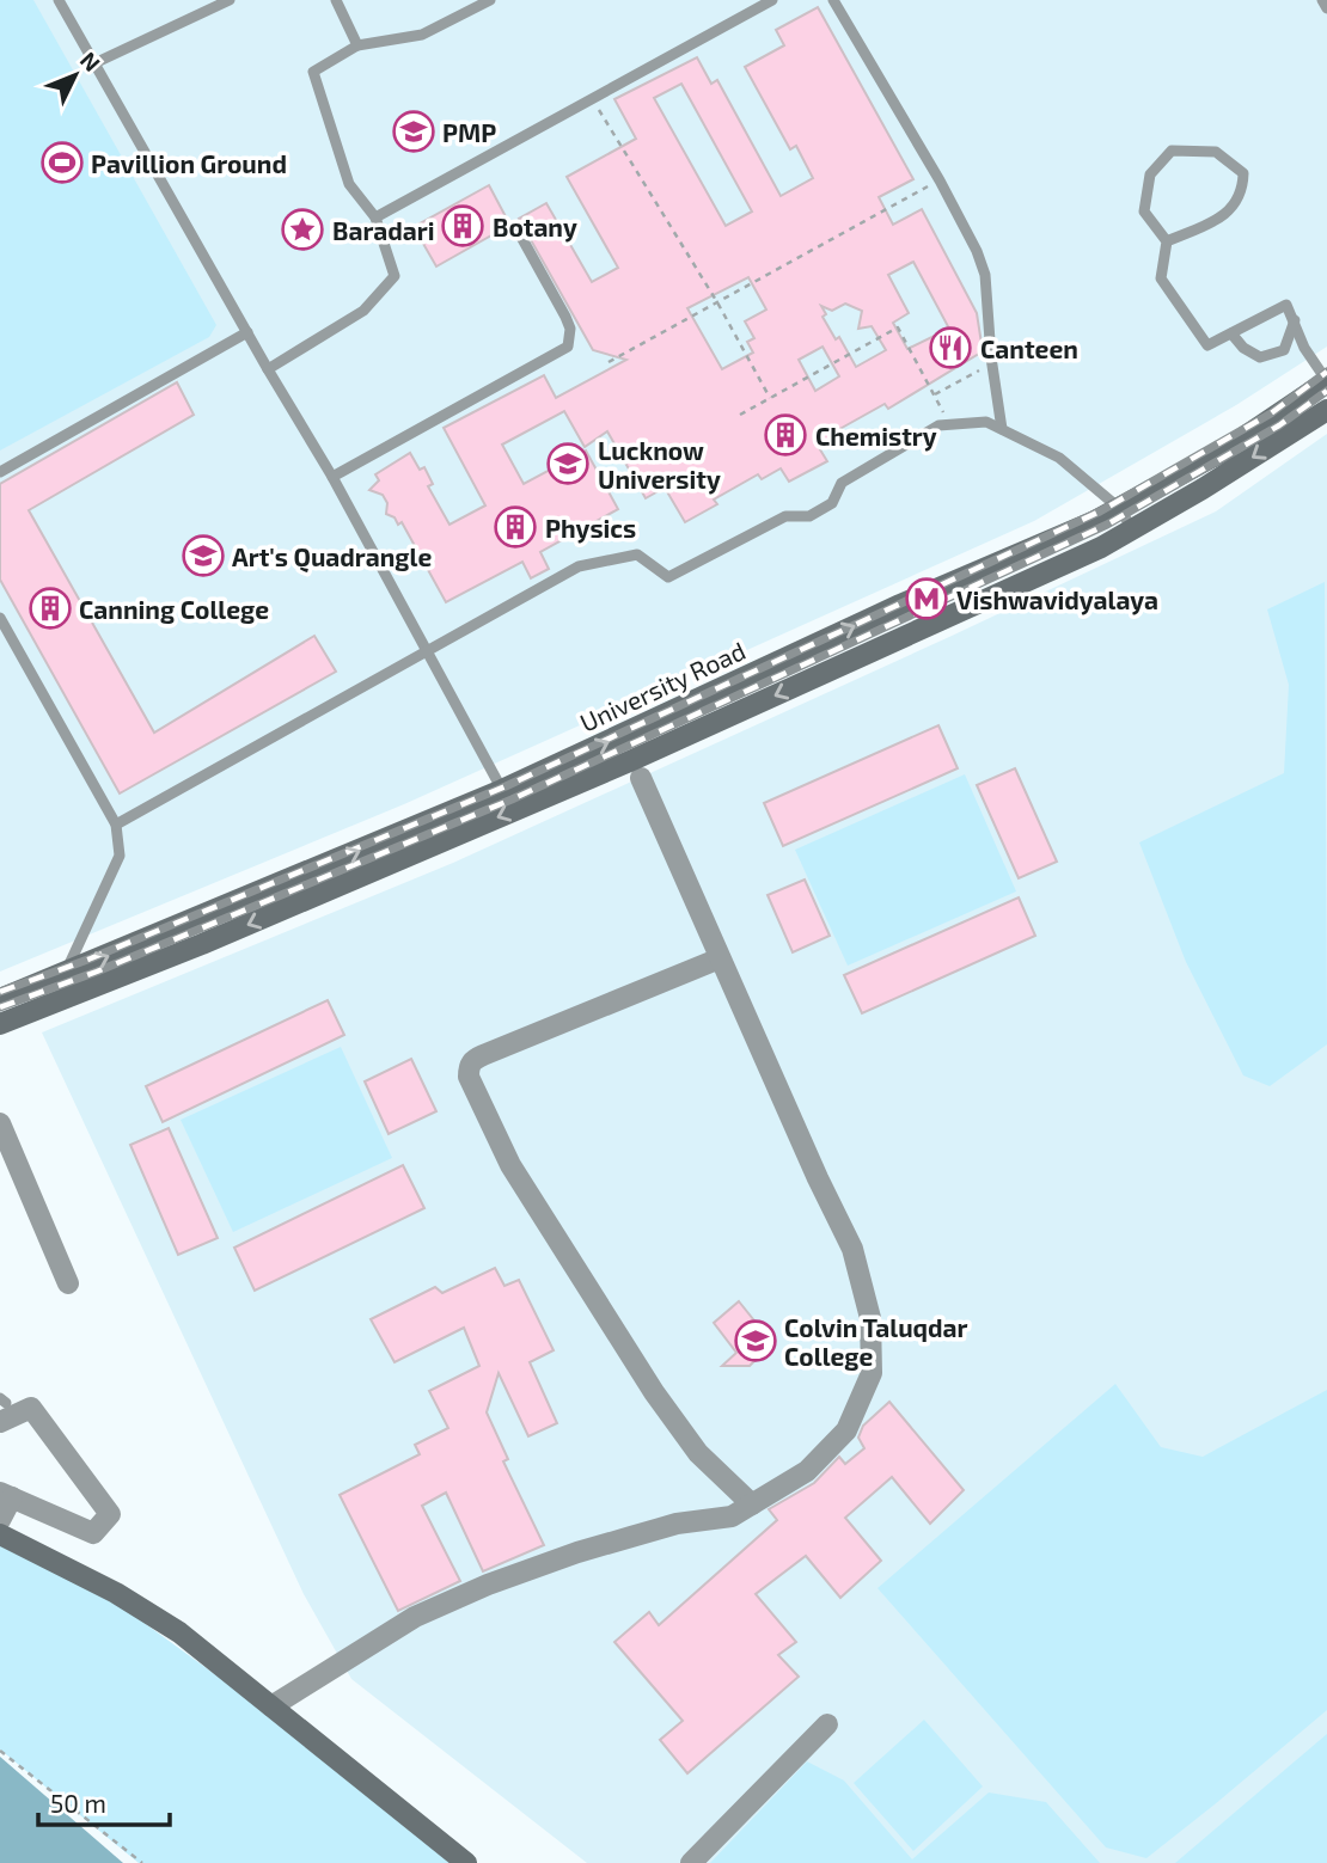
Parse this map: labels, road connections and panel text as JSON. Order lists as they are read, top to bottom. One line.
{"streets":{"main road":["University Road"]},"places":{"school or university":["PMP","Lucknow University","Art's Quadrangle","Colvin Taluqdar College"],"sports":["Pavillion Ground"],"building":["Botany","Chemistry","Physics","Canning College"],"place":["Baradari"],"restaurant":["Canteen"],"metro station":["Vishwavidyalaya"]},"scale_bar":"50 m","north":"top right"}
